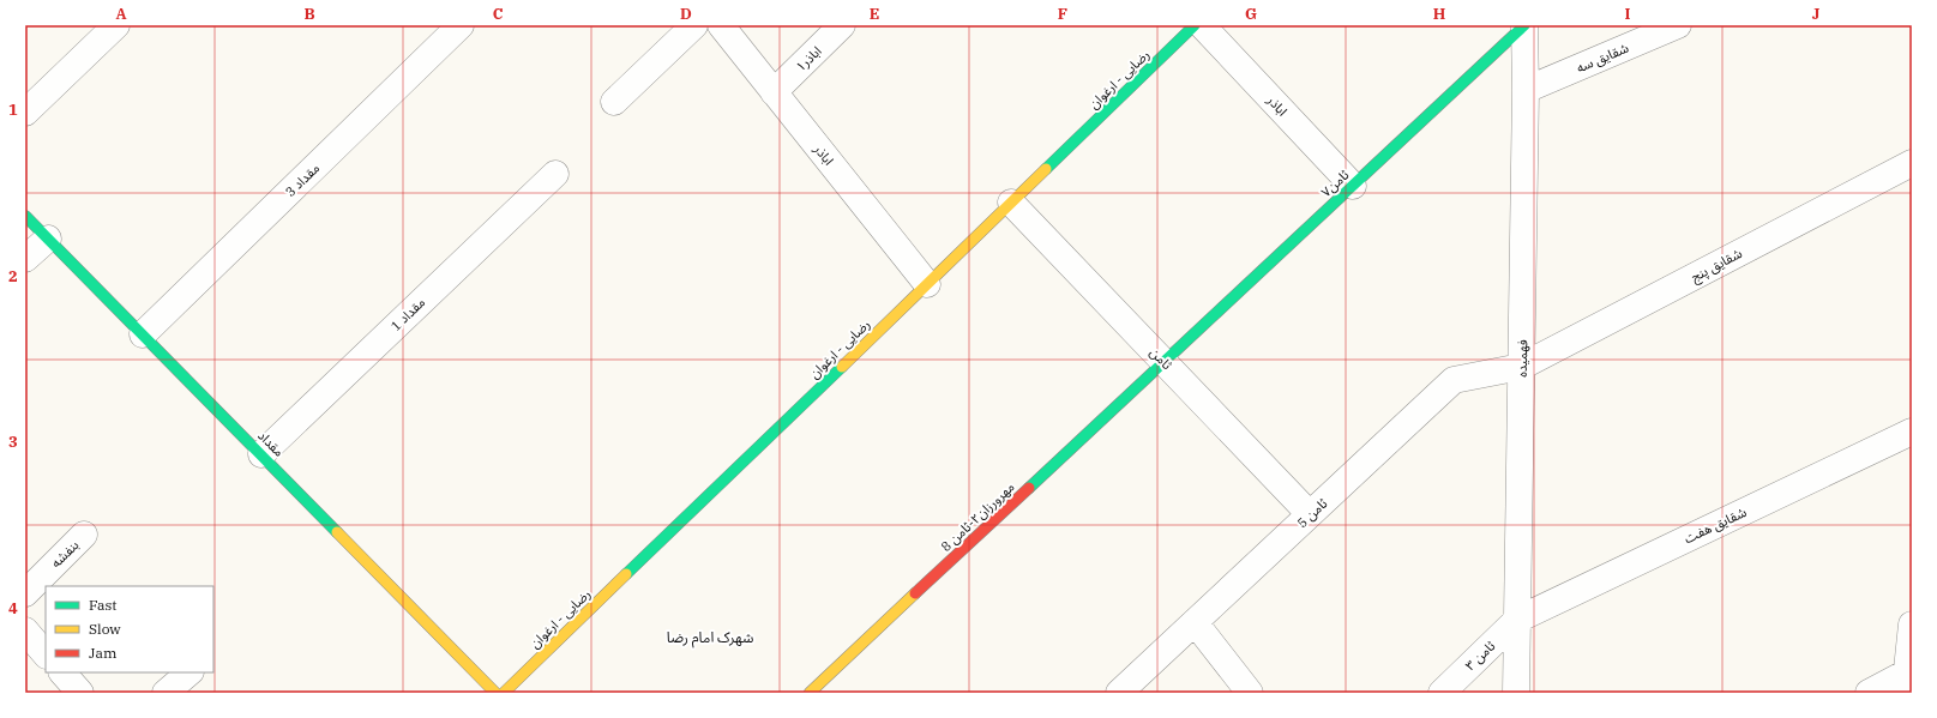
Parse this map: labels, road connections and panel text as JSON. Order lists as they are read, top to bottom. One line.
{"streets":{"street":["شقایق سه","اباذر۱","رضایی - ارغوان","اباذر","مقداد 3","ثامن۷","شقایق پنج","مقداد 1","ثامن","فهمیده","مقداد","ثامن 5","مهرورزان۲-ثامن 8","شقایق هفت","بنفشه","ثامن ۳"]},"crossings":[["شقایق سه","فهمیده"],["اباذر۱","اباذر"],["رضایی - ارغوان","اباذر"],["رضایی - ارغوان","ثامن"],["اباذر","ثامن۷"],["مقداد 3","مقداد"],["ثامن۷","ثامن"],["ثامن۷","فهمیده"],["ثامن۷","مهرورزان۲-ثامن 8"],["شقایق پنج","فهمیده"],["شقایق پنج","ثامن 5"],["مقداد 1","مقداد"],["ثامن","ثامن 5"],["ثامن","مهرورزان۲-ثامن 8"],["فهمیده","ثامن 5"],["فهمیده","شقایق هفت"],["فهمیده","ثامن ۳"],["شقایق هفت","ثامن ۳"]],"districts":["شهرک امام رضا"],"legend":["Fast","Slow","Jam"],"grid":{"columns":["A","B","C","D","E","F","G","H","I","J"],"rows":["1","2","3","4"]}}
